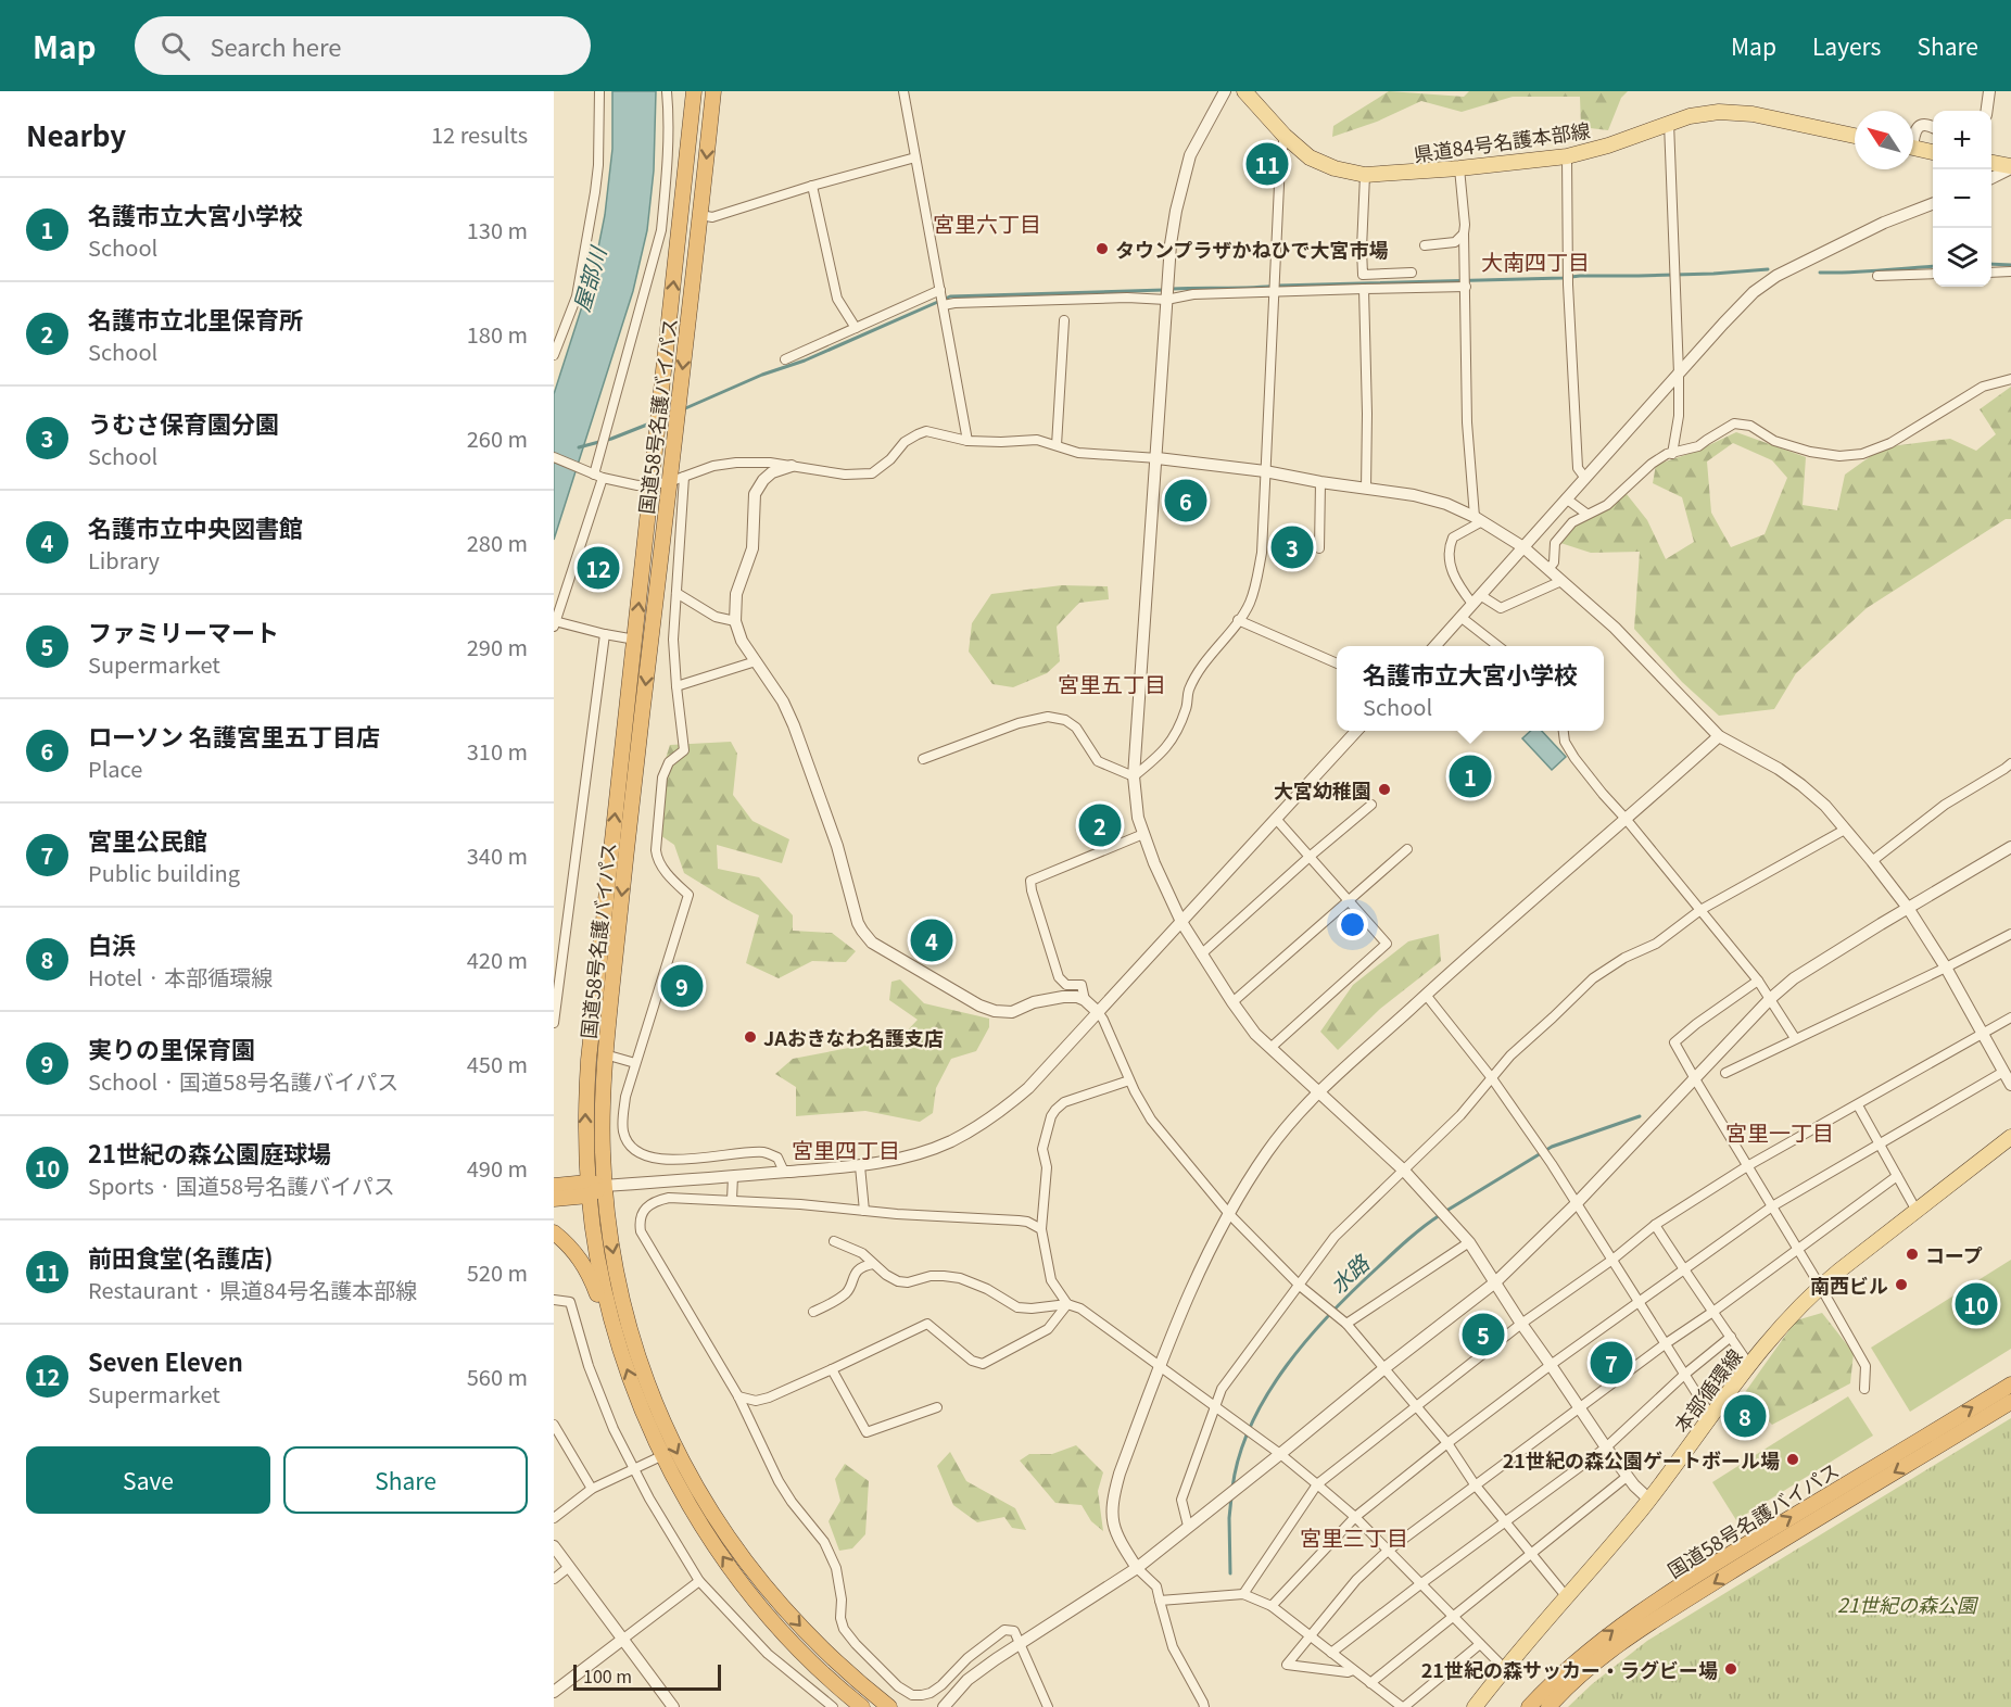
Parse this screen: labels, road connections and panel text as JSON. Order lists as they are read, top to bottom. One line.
{"streets":{"highway":["国道58号名護バイパス"],"main road":["県道84号名護本部線","本部循環線"]},"districts":["宮里六丁目","大南四丁目","宮里五丁目","宮里一丁目","宮里四丁目","宮里三丁目"],"water":["屋部川","水路"],"parks":["21世紀の森公園"],"places":["タウンプラザかねひで大宮市場","大宮幼稚園","JAおきなわ名護支店","コープ","南西ビル","21世紀の森公園ゲートボール場","21世紀の森サッカー・ラグビー場"],"scale_bar":"100 m","north":"top left","page":{"header":"Map","search":"Search here","nav":["Map","Layers","Share"],"heading":["Nearby","12 results"],"map_buttons":["+","−"],"pins":["11","6","3","12","1","2","4","9","10","5","7","8"],"list":[{"mark":"1","name":"名護市立大宮小学校","note":"School","value":"130 m"},{"mark":"2","name":"名護市立北里保育所","note":"School","value":"180 m"},{"mark":"3","name":"うむさ保育園分園","note":"School","value":"260 m"},{"mark":"4","name":"名護市立中央図書館","note":"Library","value":"280 m"},{"mark":"5","name":"ファミリーマート","note":"Supermarket","value":"290 m"},{"mark":"6","name":"ローソン 名護宮里五丁目店","note":"Place","value":"310 m"},{"mark":"7","name":"宮里公民館","note":"Public building","value":"340 m"},{"mark":"8","name":"白浜","note":"Hotel · 本部循環線","value":"420 m"},{"mark":"9","name":"実りの里保育園","note":"School · 国道58号名護バイパス","value":"450 m"},{"mark":"10","name":"21世紀の森公園庭球場","note":"Sports · 国道58号名護バイパス","value":"490 m"},{"mark":"11","name":"前田食堂(名護店)","note":"Restaurant · 県道84号名護本部線","value":"520 m"},{"mark":"12","name":"Seven Eleven","note":"Supermarket","value":"560 m"}],"popup":["名護市立大宮小学校","School"],"buttons":["Save","Share"],"scale":"100 m"}}
